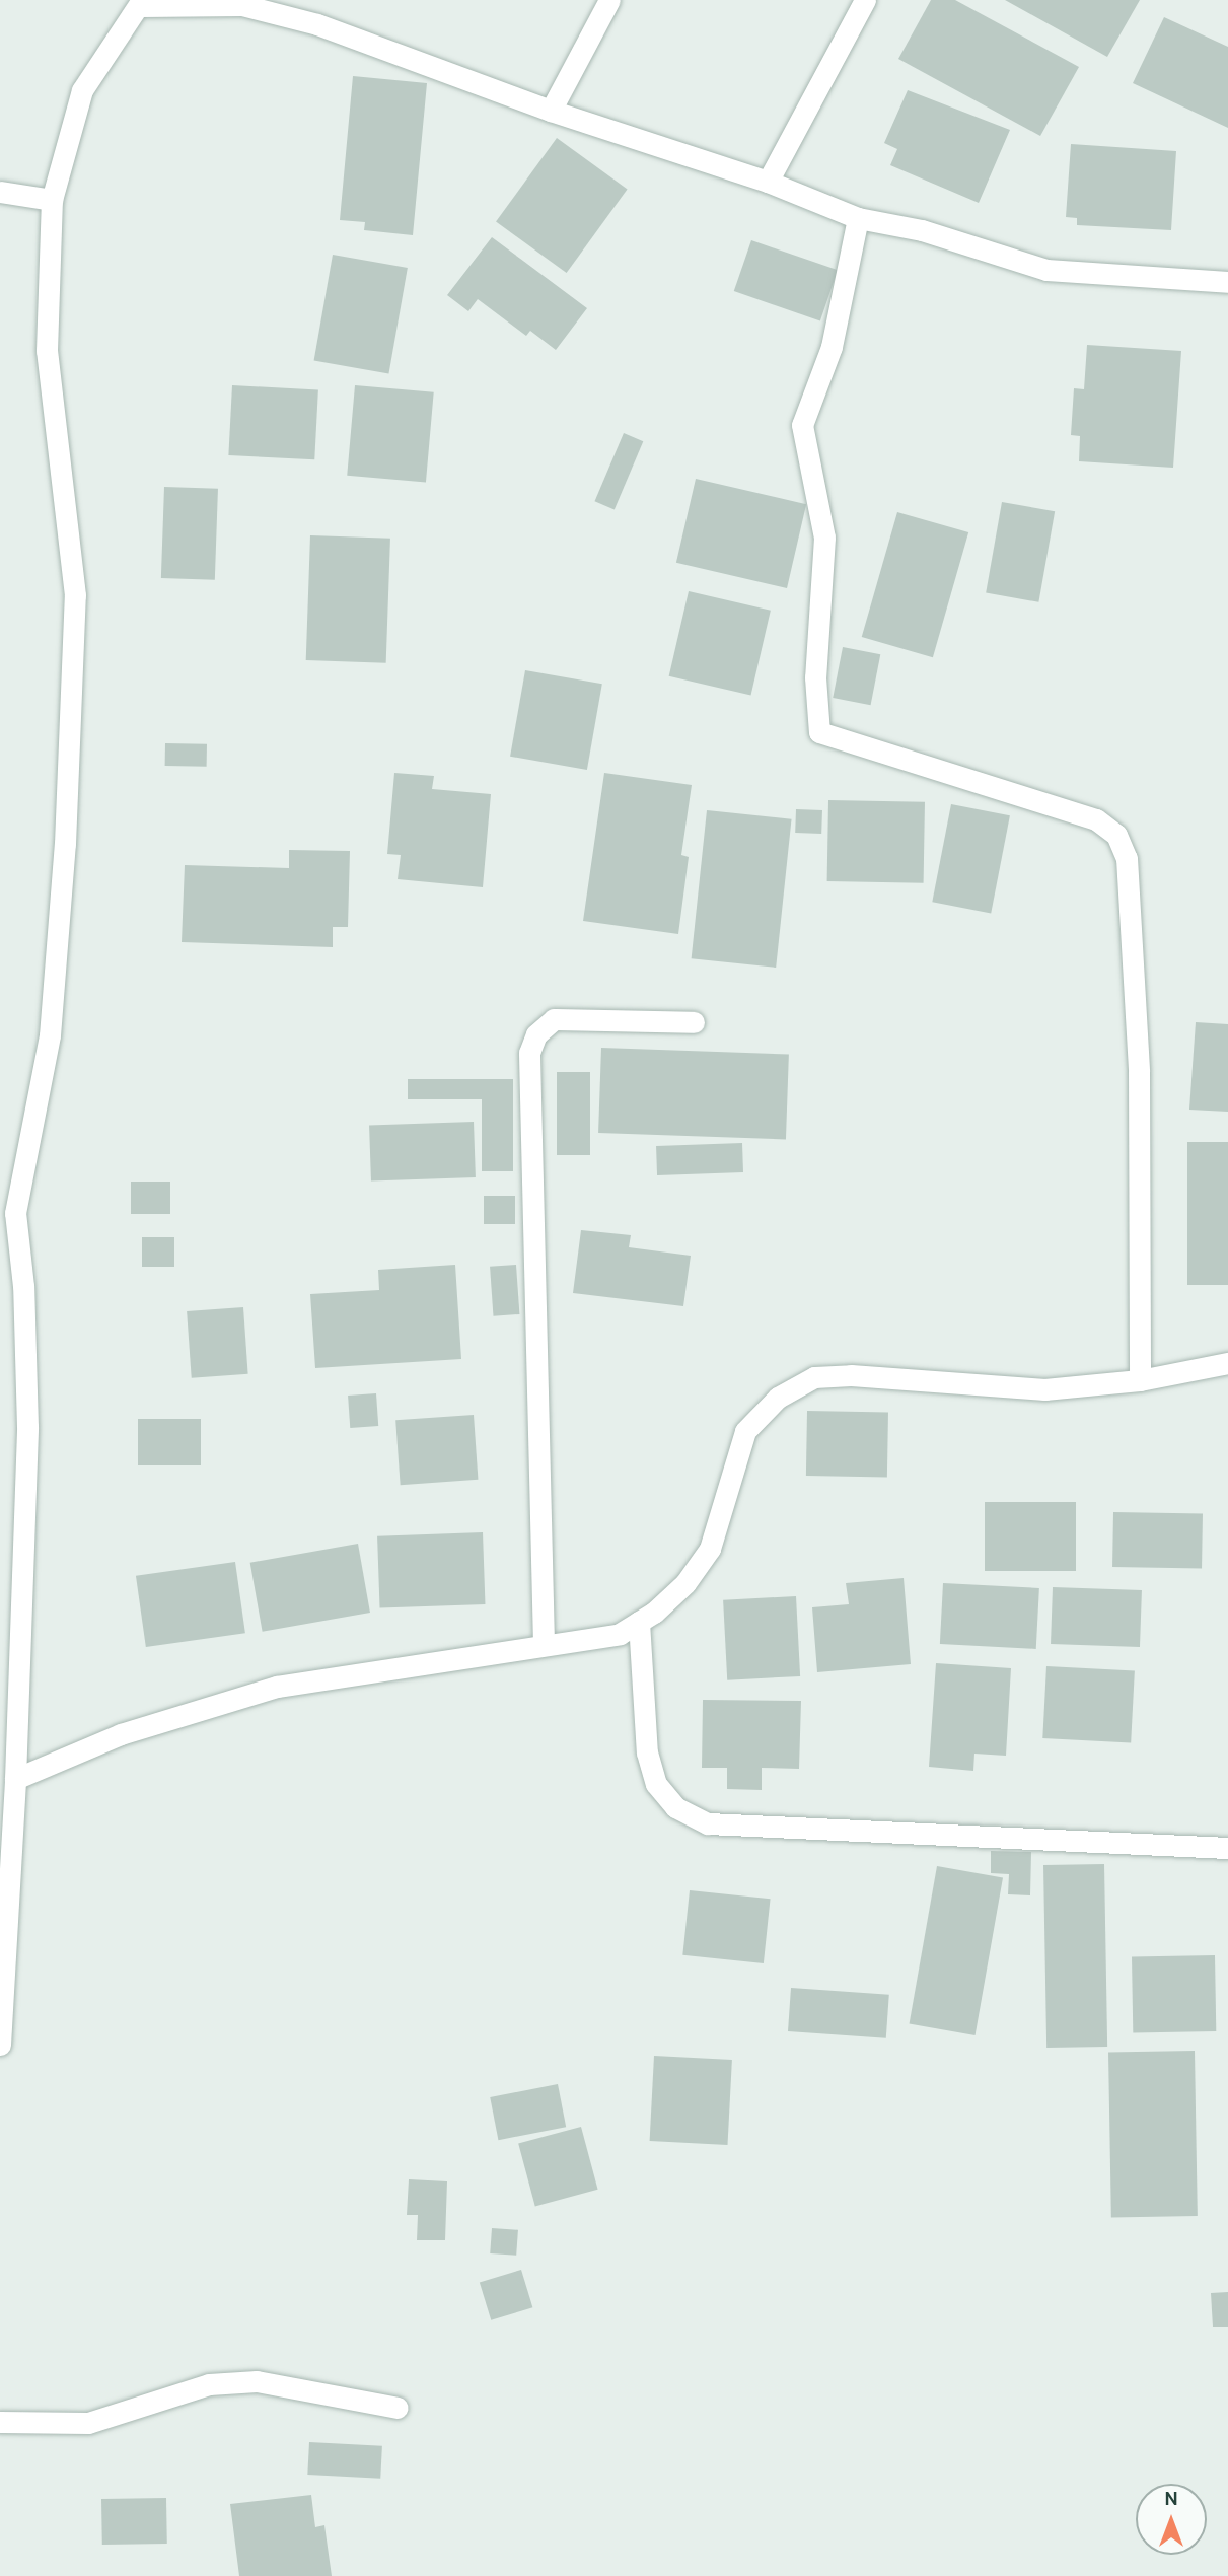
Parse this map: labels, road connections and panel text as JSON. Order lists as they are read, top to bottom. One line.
{"north":"top"}
